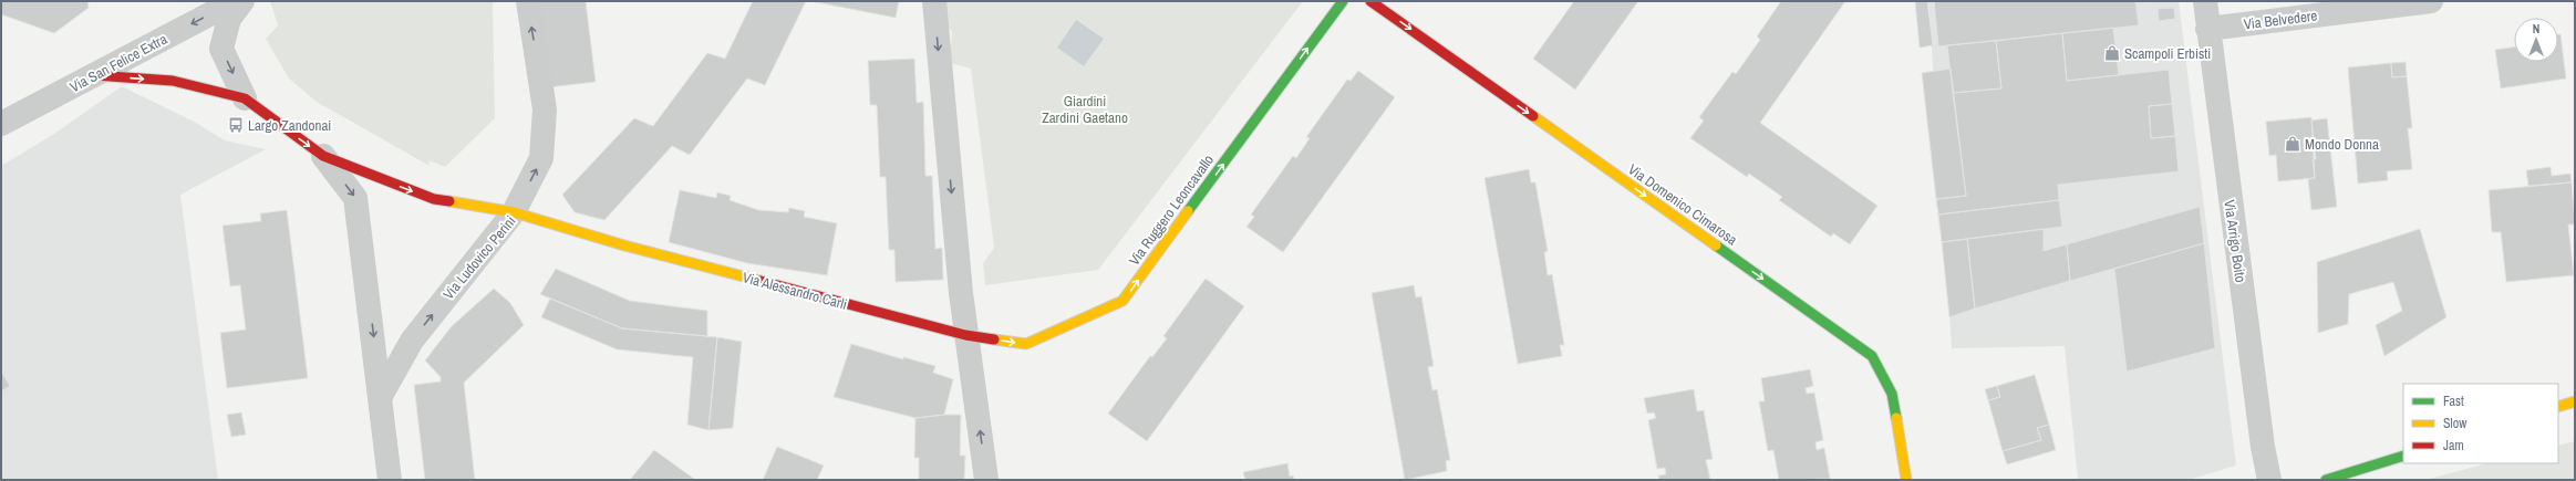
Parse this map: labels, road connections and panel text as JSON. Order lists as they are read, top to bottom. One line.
{"streets":{"street":["Via Belvedere","Via San Felice Extra","Via Domenico Cimarosa","Via Ruggero Leoncavallo","Via Arrigo Boito","Via Ludovico Perini","Via Alessandro Carli"]},"crossings":[["Via Belvedere","Via Arrigo Boito"],["Via Ruggero Leoncavallo","Via Alessandro Carli"],["Via Ludovico Perini","Via Alessandro Carli"]],"one_way":["Via San Felice Extra","Via Domenico Cimarosa","Via Ruggero Leoncavallo","Via Ludovico Perini"],"parks":["Giardini Zardini Gaetano"],"places":{"shop":["Scampoli Erbisti","Mondo Donna"],"bus stop":["Largo Zandonai"]},"legend":["Fast","Slow","Jam"],"north":"top"}
